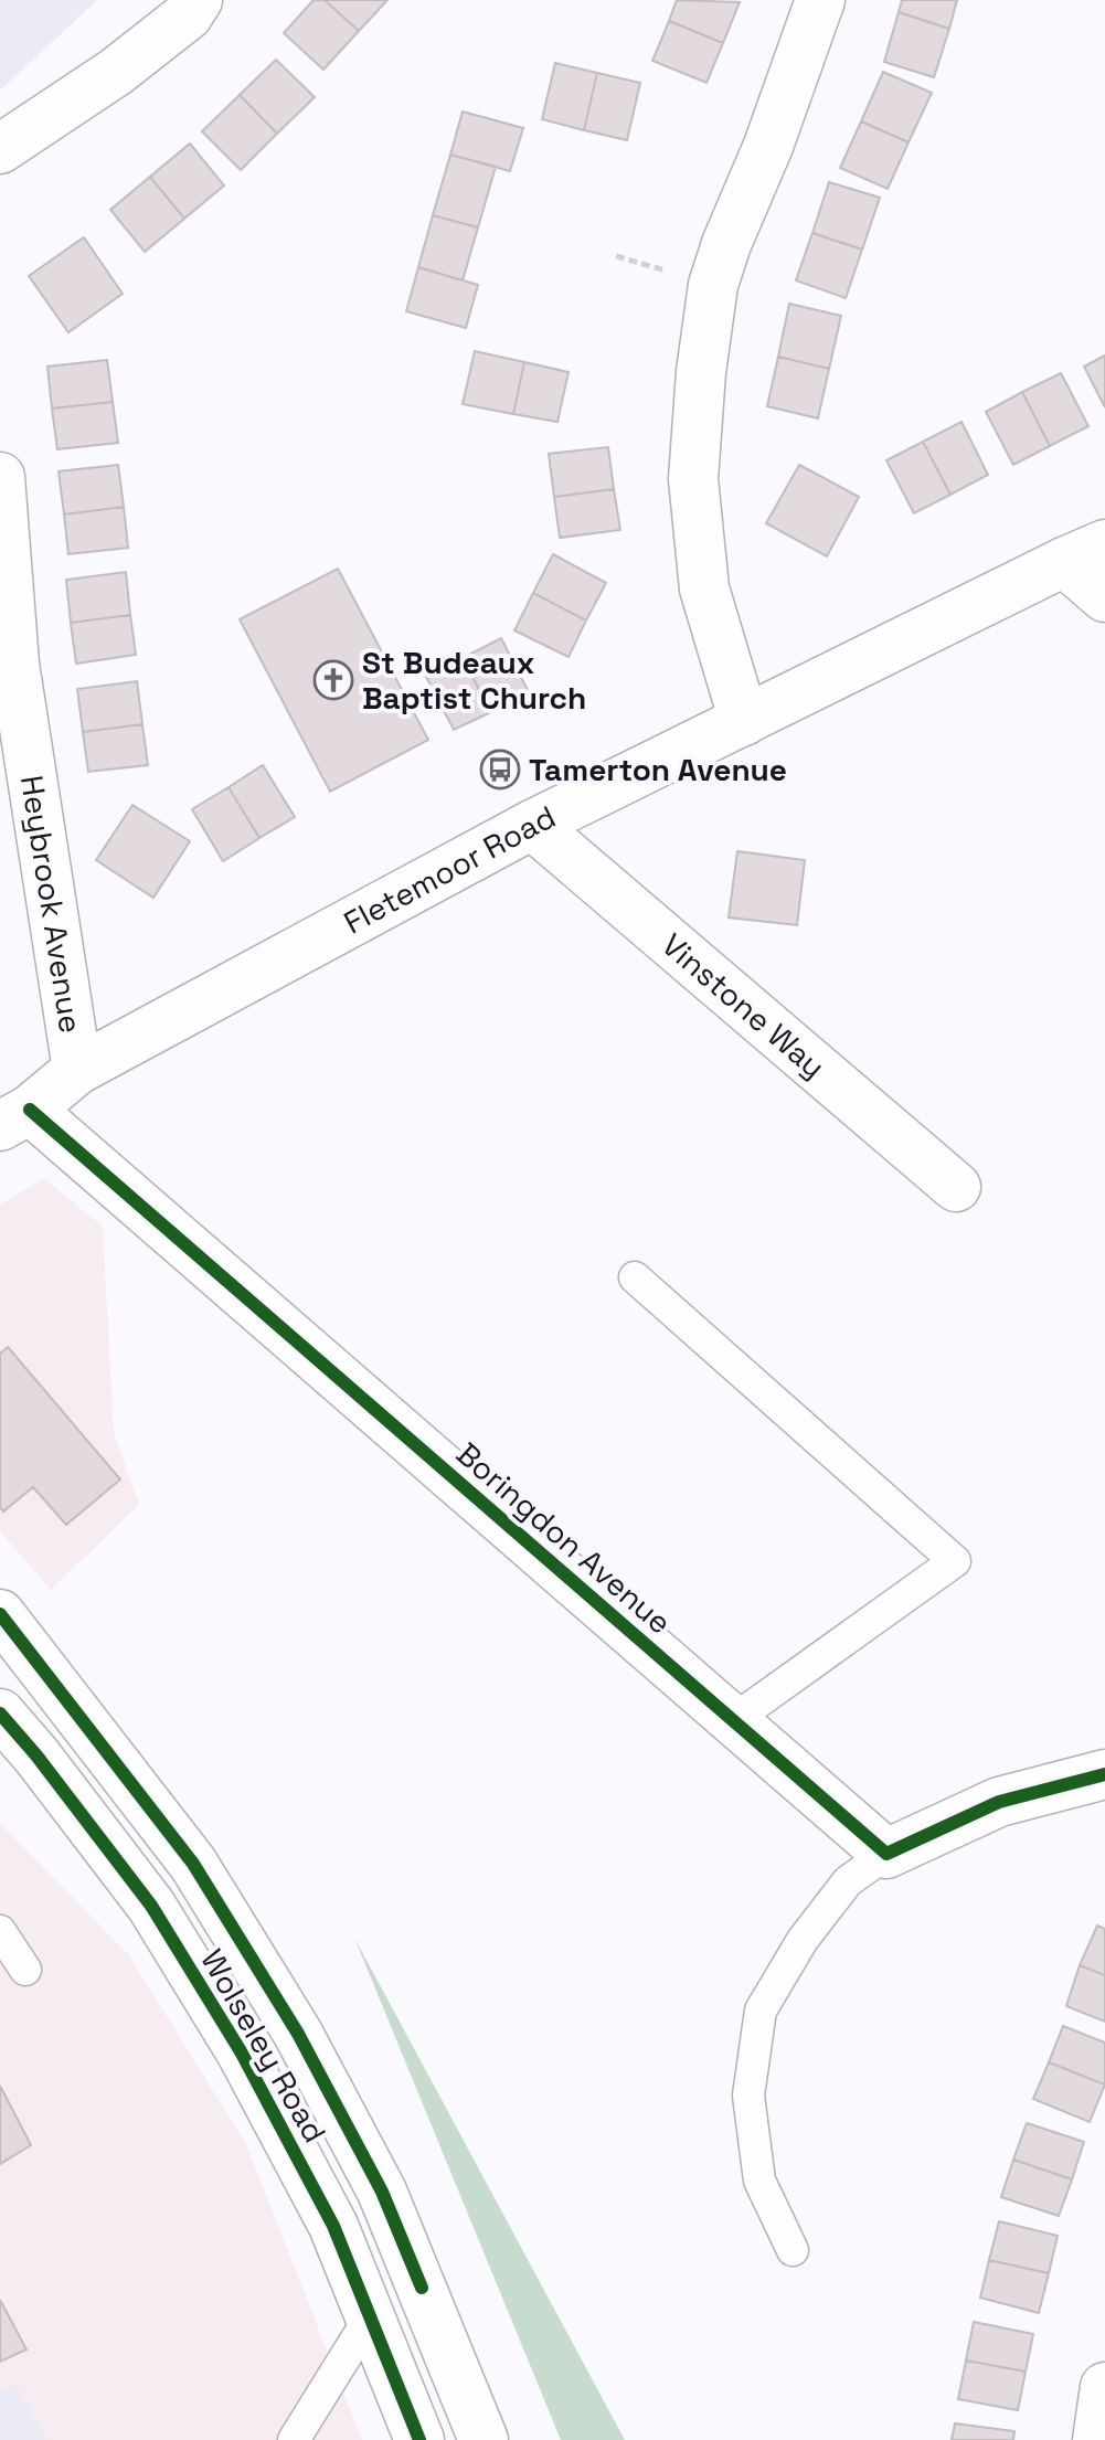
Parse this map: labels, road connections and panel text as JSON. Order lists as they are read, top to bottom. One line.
{"streets":{"street":["Fletemoor Road","Heybrook Avenue","Vinstone Way","Boringdon Avenue","Wolseley Road"]},"crossings":[["Fletemoor Road","Heybrook Avenue"],["Fletemoor Road","Vinstone Way"],["Fletemoor Road","Boringdon Avenue"]],"places":{"church":["St Budeaux Baptist Church"],"bus stop":["Tamerton Avenue"]}}
